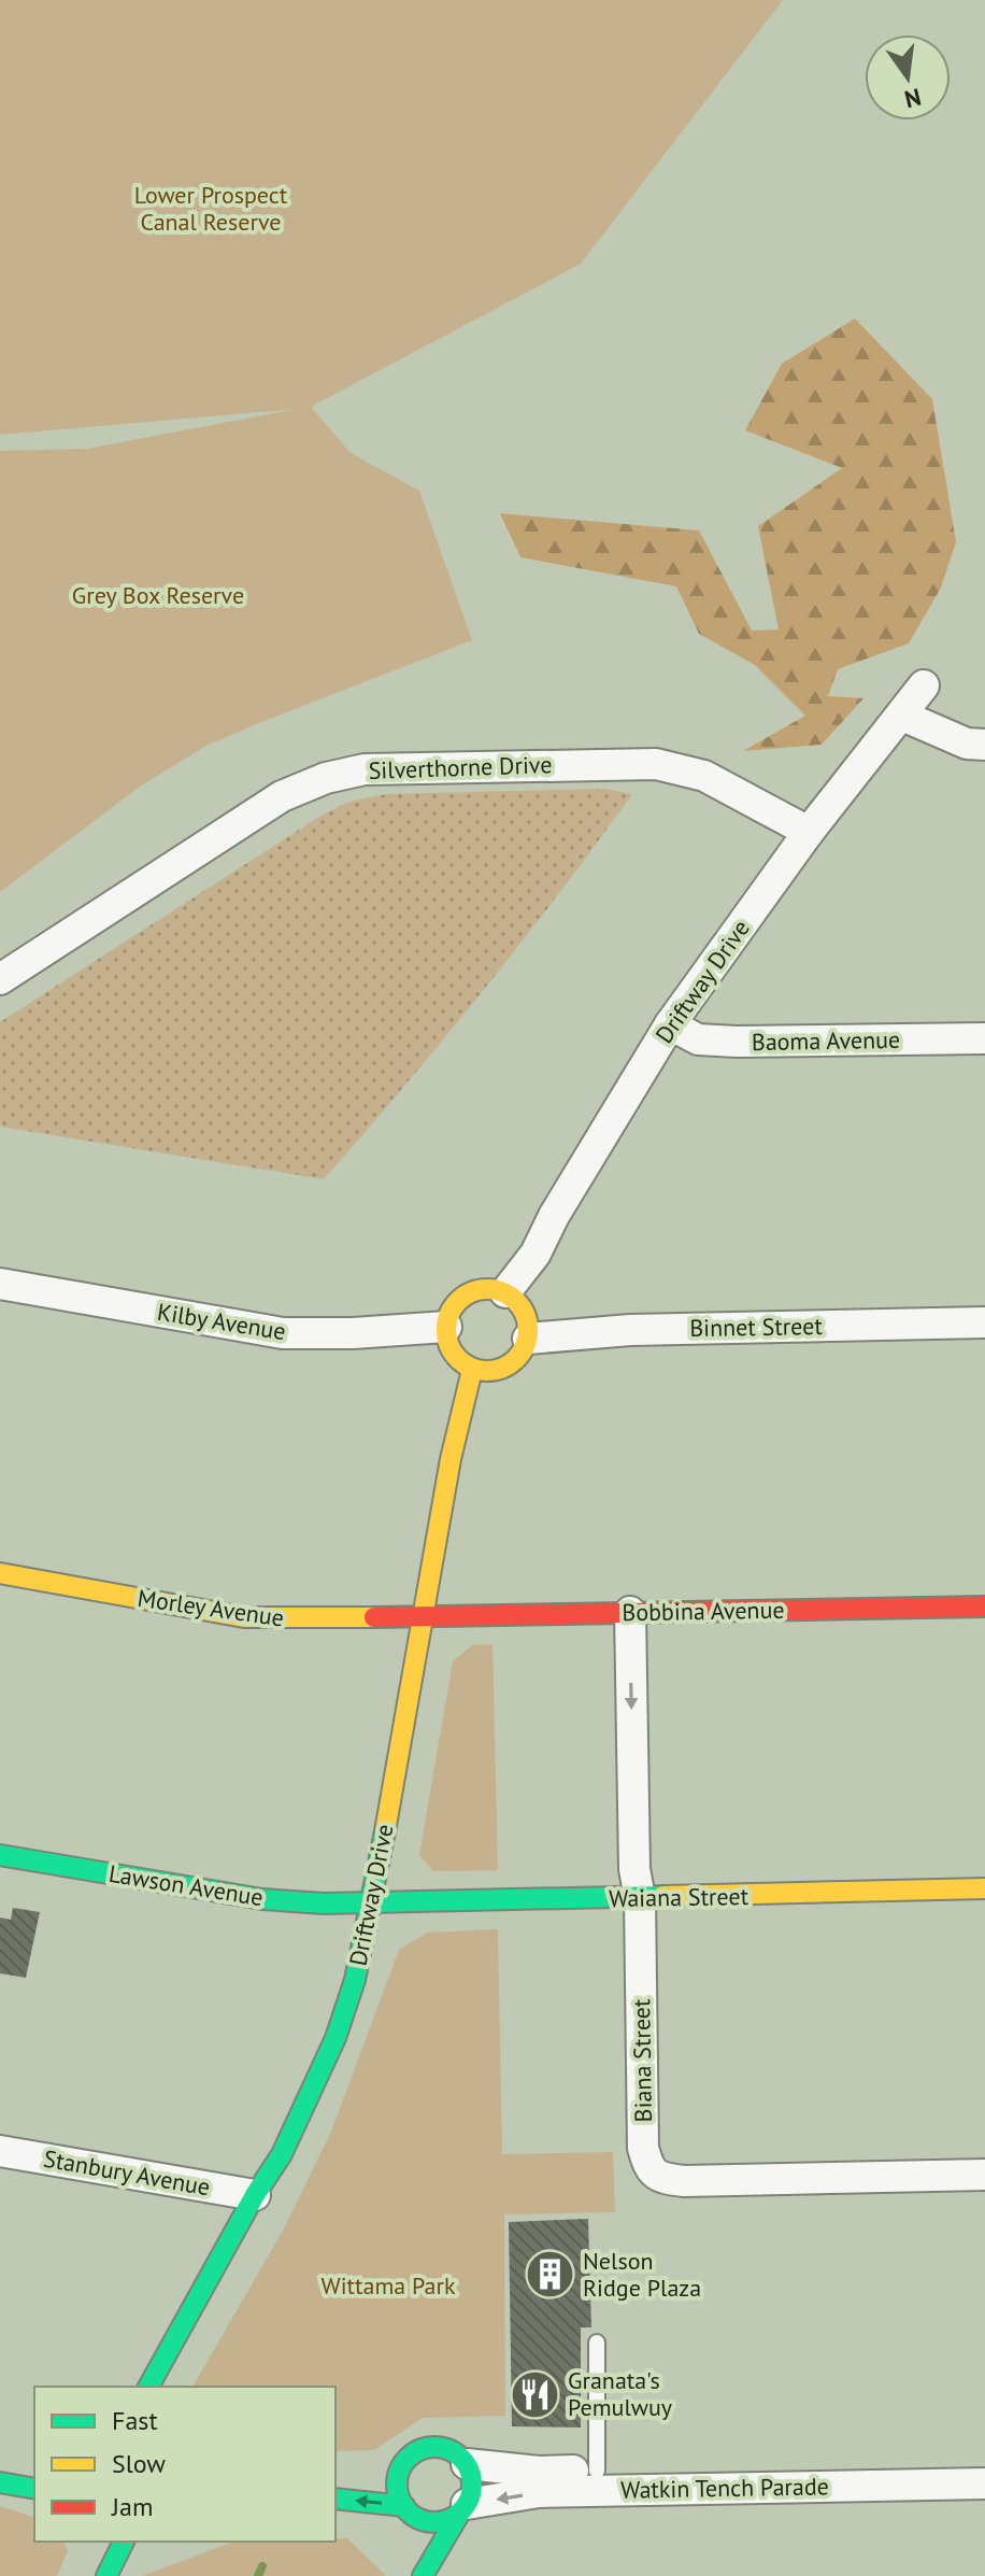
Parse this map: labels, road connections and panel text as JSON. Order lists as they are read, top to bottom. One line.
{"streets":{"street":["Silverthorne Drive","Driftway Drive","Baoma Avenue","Kilby Avenue","Binnet Street","Morley Avenue","Bobbina Avenue","Lawson Avenue","Waiana Street","Biana Street","Stanbury Avenue","Watkin Tench Parade"]},"crossings":[["Silverthorne Drive","Driftway Drive"],["Driftway Drive","Baoma Avenue"],["Driftway Drive","Kilby Avenue"],["Driftway Drive","Binnet Street"],["Driftway Drive","Morley Avenue"],["Driftway Drive","Bobbina Avenue"],["Driftway Drive","Lawson Avenue"],["Driftway Drive","Waiana Street"],["Driftway Drive","Stanbury Avenue"],["Kilby Avenue","Binnet Street"],["Morley Avenue","Bobbina Avenue"],["Bobbina Avenue","Biana Street"],["Lawson Avenue","Waiana Street"],["Waiana Street","Biana Street"]],"parks":["Lower Prospect Canal Reserve","Grey Box Reserve","Wittama Park"],"places":{"building":["Nelson Ridge Plaza"],"restaurant":["Granata's Pemulwuy"]},"legend":["Fast","Slow","Jam"],"north":"bottom"}
